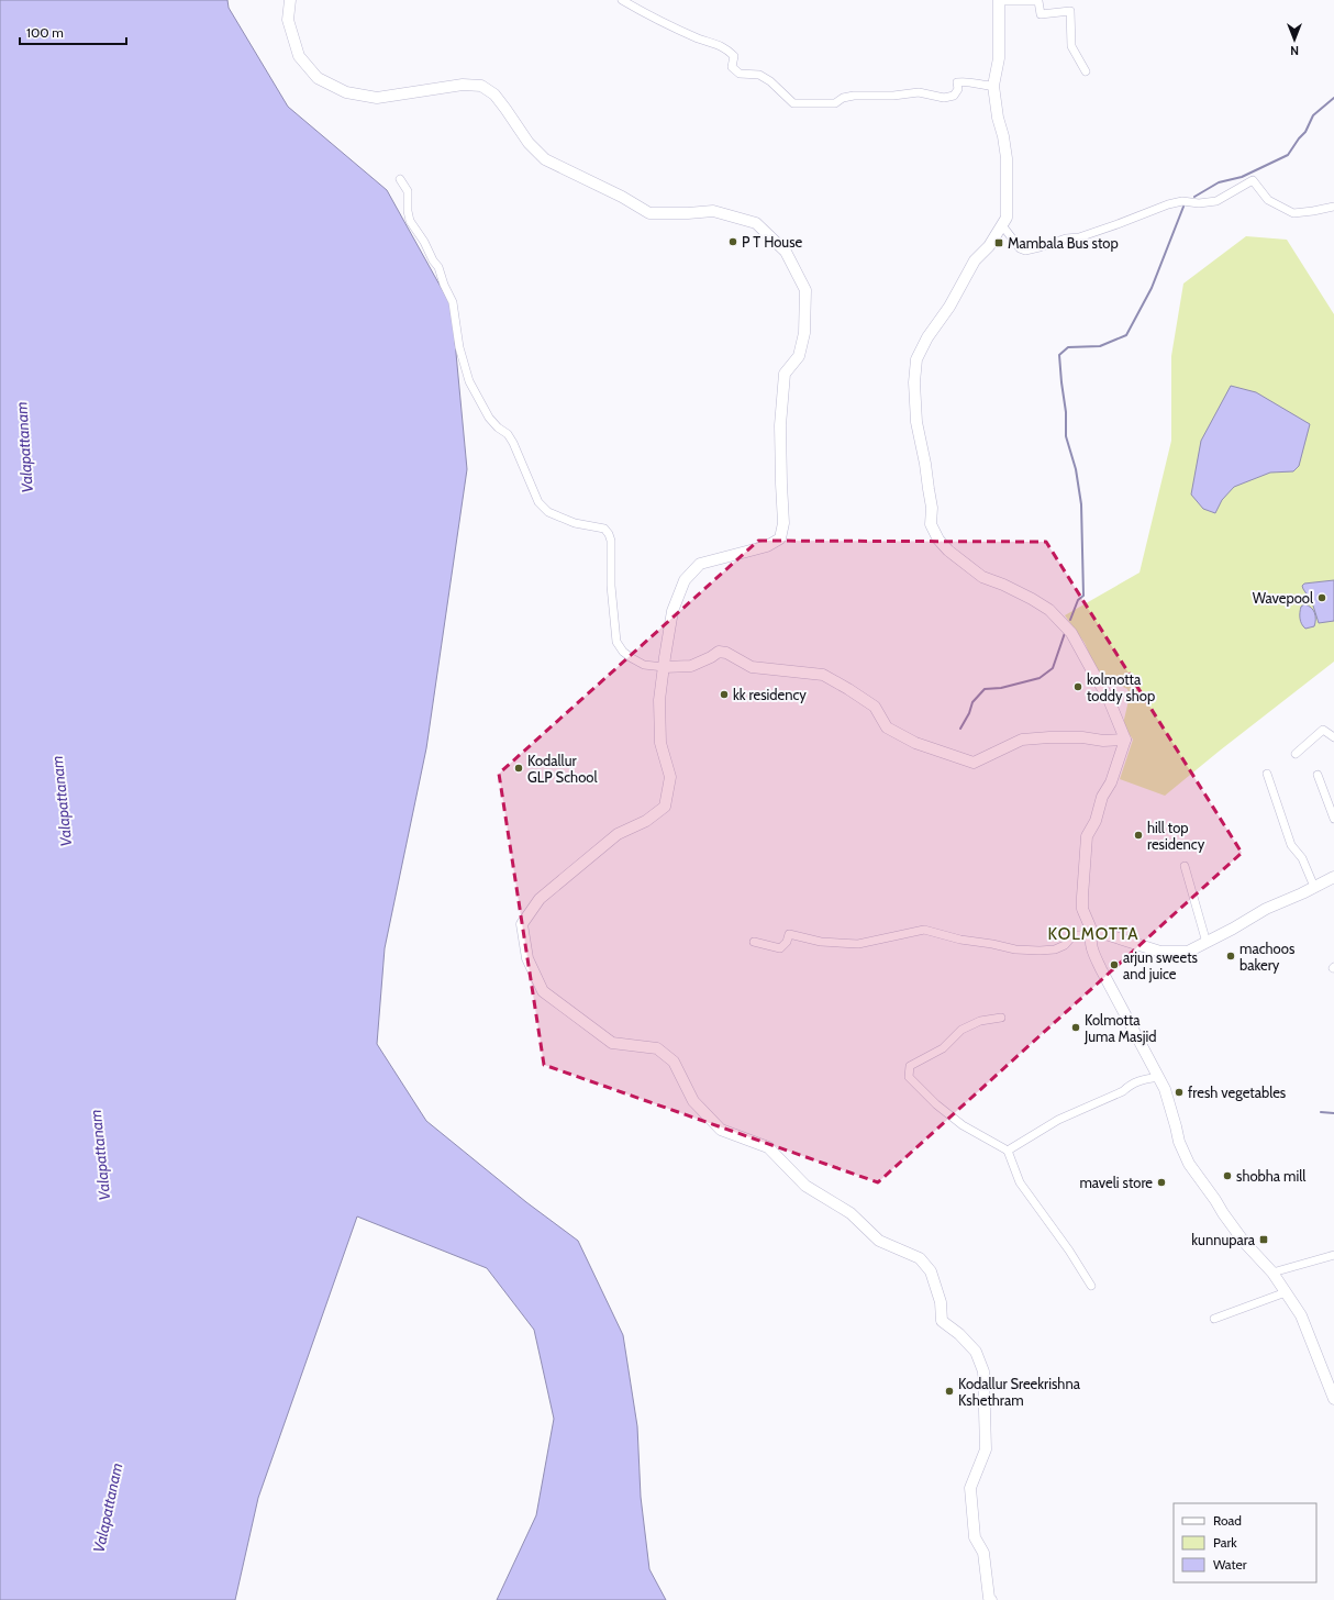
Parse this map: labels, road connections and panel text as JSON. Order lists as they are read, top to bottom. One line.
{"districts":["KOLMOTTA"],"water":["Valapattanam"],"places":{"other":["P T House","Wavepool","kolmotta toddy shop","kk residency","Kodallur GLP School","hill top residency","machoos bakery","arjun sweets and juice","Kolmotta Juma Masjid","fresh vegetables","shobha mill","maveli store","Kodallur Sreekrishna Kshethram"],"transit":["Mambala Bus stop","kunnupara"]},"legend":["Road","Park","Water"],"scale_bar":"100 m","north":"bottom"}
